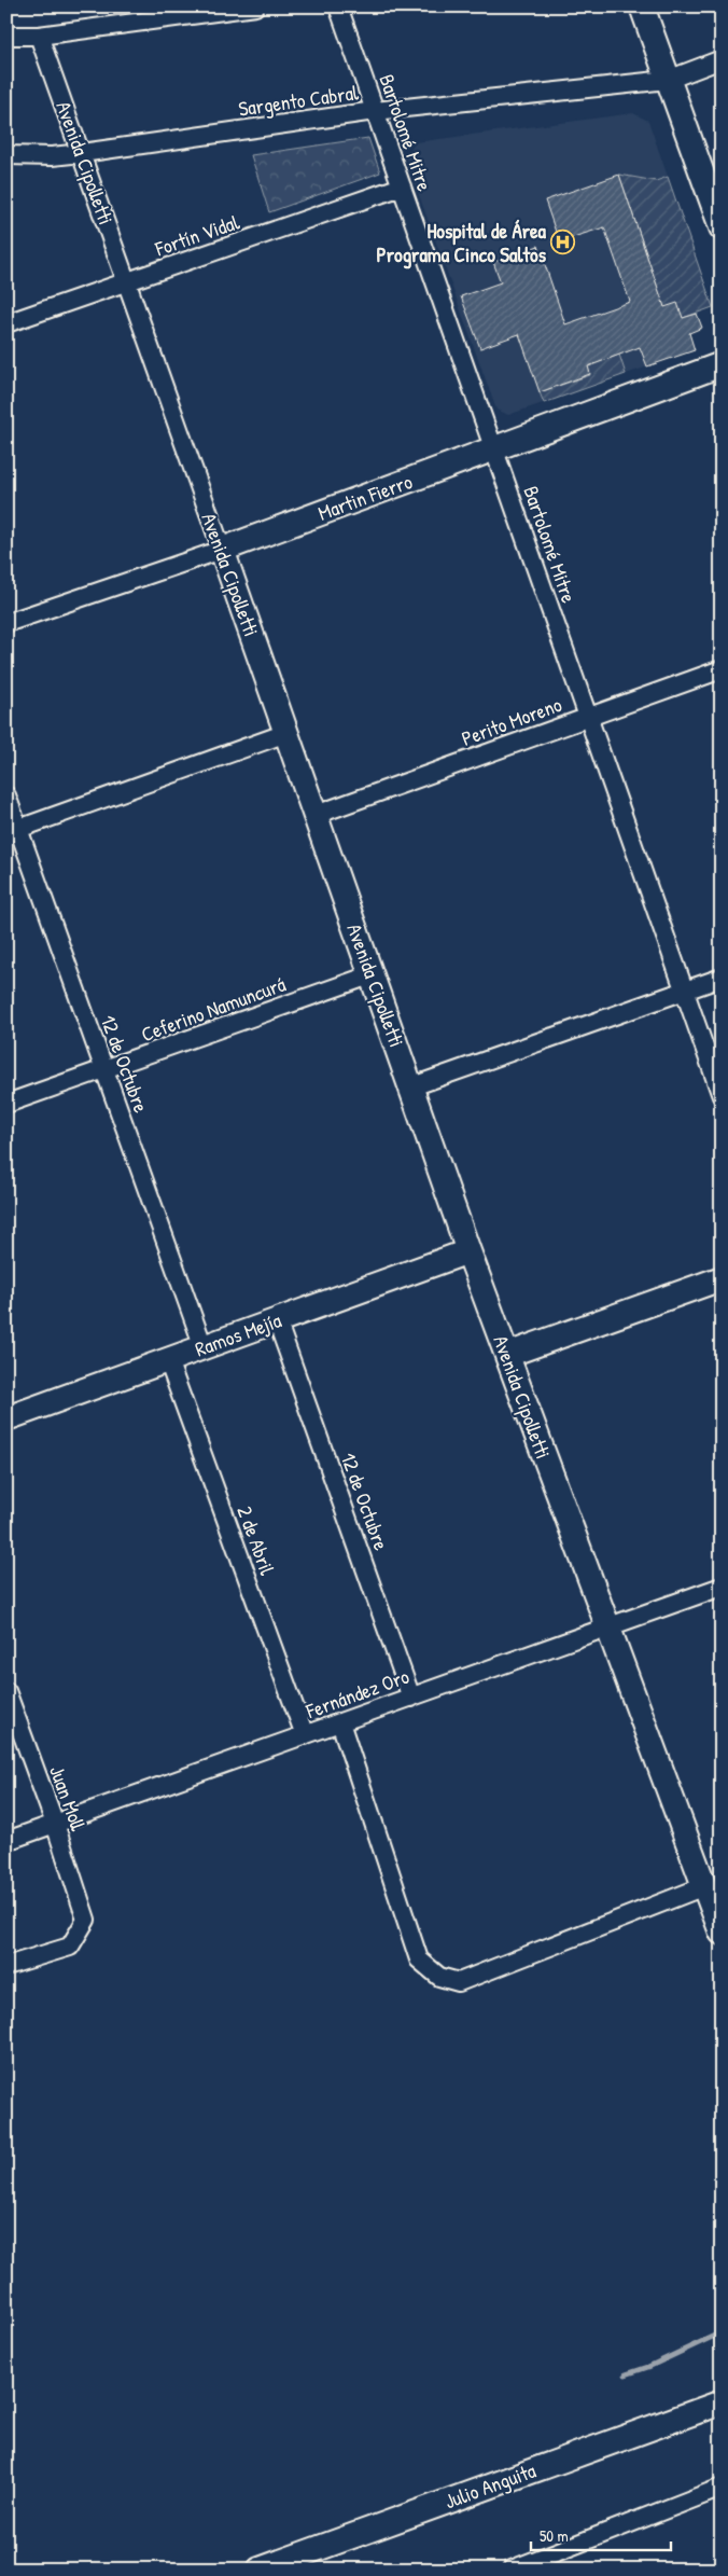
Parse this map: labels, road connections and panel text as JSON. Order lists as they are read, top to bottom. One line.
{"streets":{"street":["Sargento Cabral","Bartolomé Mitre","Avenida Cipolletti","Fortín Vidal","Martin Fierro","Perito Moreno","Ceferino Namuncurá","12 de Octubre","Ramos Mejía","2 de Abril","Fernández Oro","Juan Moll","Julio Anguita"]},"crossings":[["Sargento Cabral","Bartolomé Mitre"],["Sargento Cabral","Avenida Cipolletti"],["Bartolomé Mitre","Fortín Vidal"],["Bartolomé Mitre","Martin Fierro"],["Bartolomé Mitre","Perito Moreno"],["Avenida Cipolletti","Fortín Vidal"],["Avenida Cipolletti","Martin Fierro"],["Avenida Cipolletti","Perito Moreno"],["Avenida Cipolletti","Ceferino Namuncurá"],["Avenida Cipolletti","Ramos Mejía"],["Avenida Cipolletti","Fernández Oro"],["Ceferino Namuncurá","12 de Octubre"],["12 de Octubre","Ramos Mejía"],["12 de Octubre","Fernández Oro"],["Ramos Mejía","2 de Abril"],["2 de Abril","Fernández Oro"],["Fernández Oro","Juan Moll"]],"places":{"hospital":["Hospital de Área Programa Cinco Saltos"]},"scale_bar":"50 m"}
